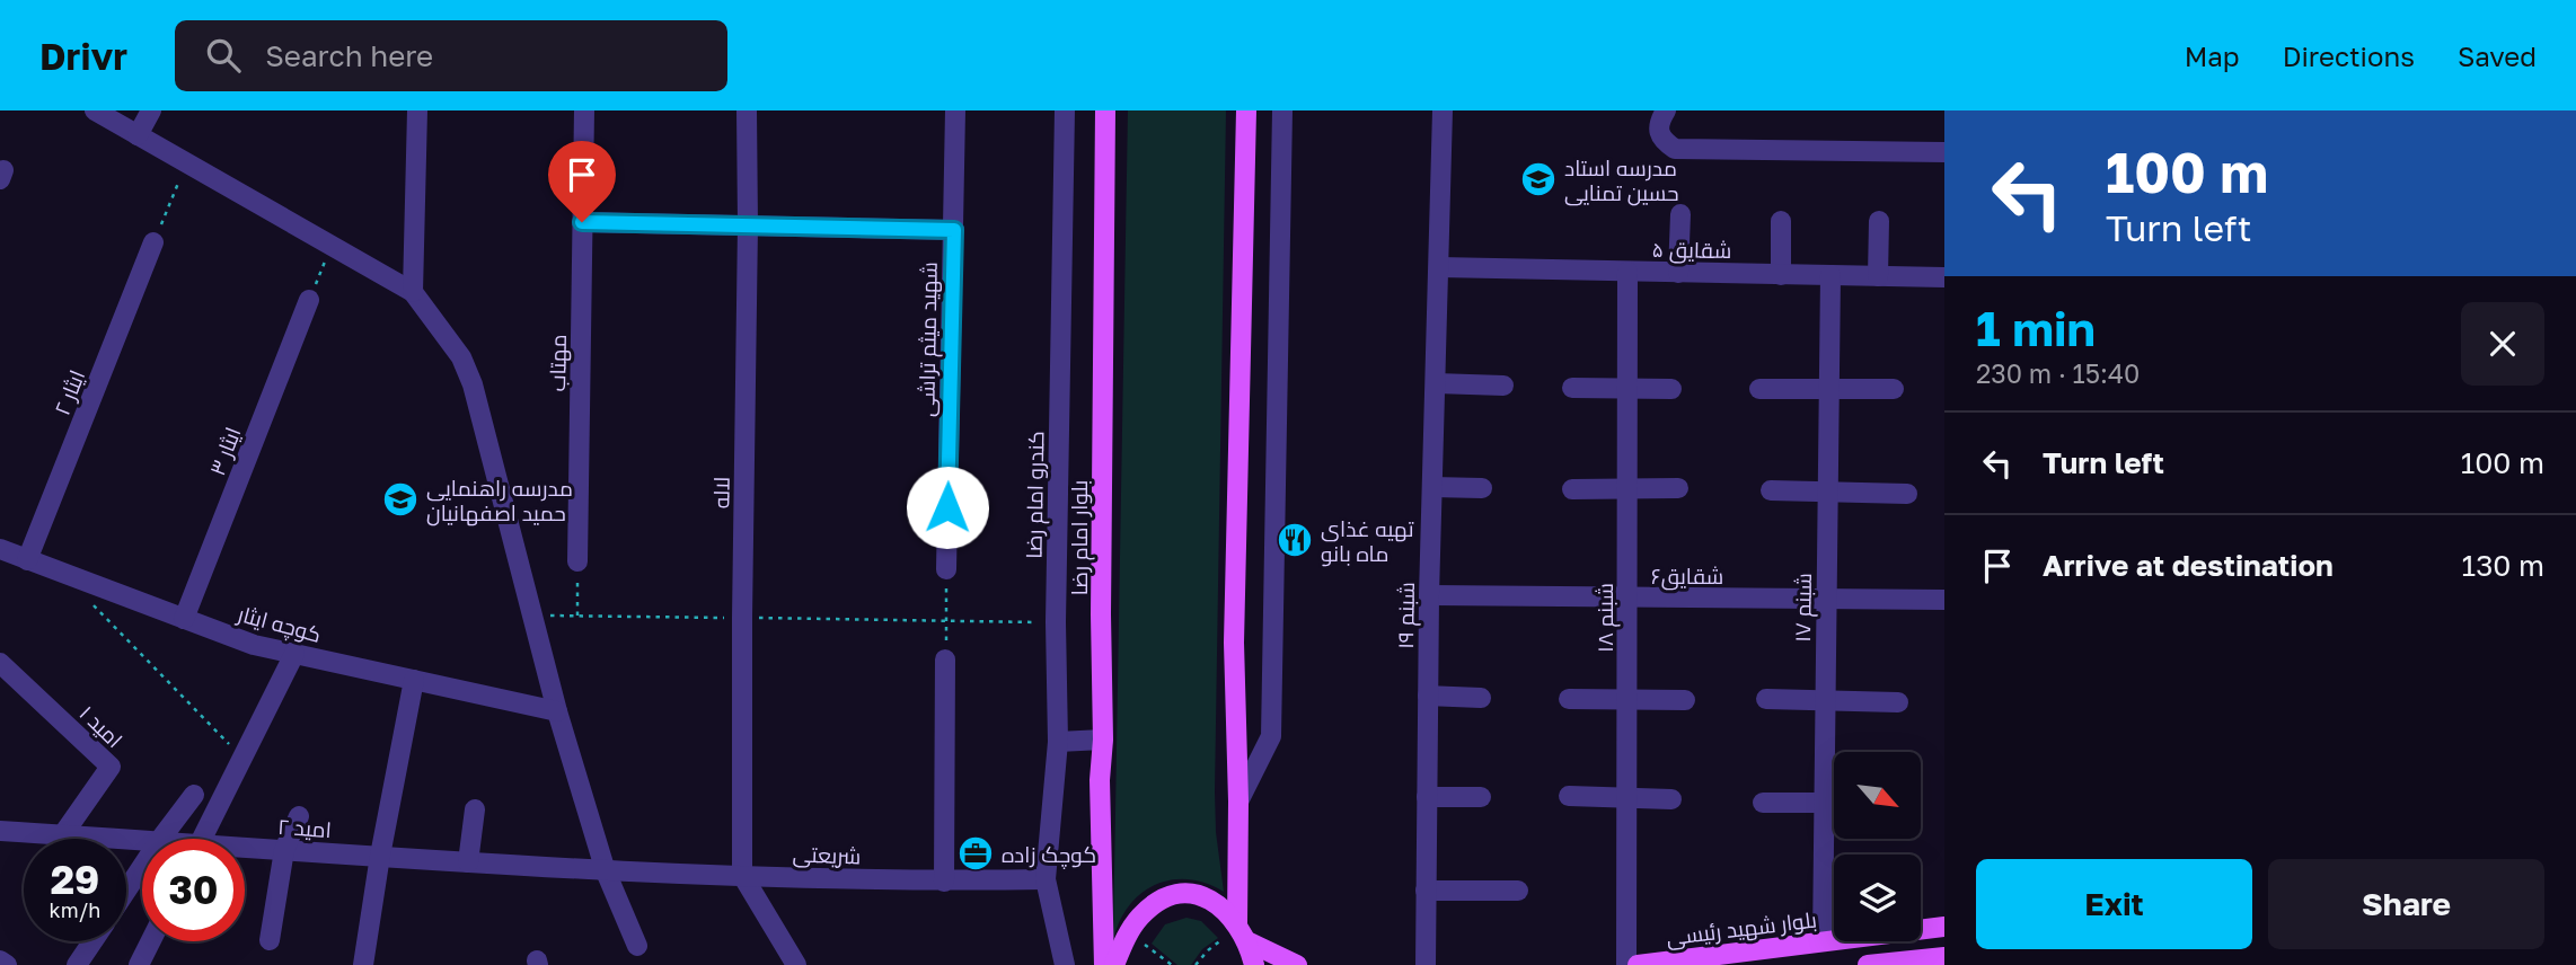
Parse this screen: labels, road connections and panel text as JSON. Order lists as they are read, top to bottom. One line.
{"streets":{"main road":["بلوار امام رضا","بلوار شهید رئیسی"],"street":["شقایق ۵","شهید میثم تراشی","مهتاب","ایثار ۲","ایثار ۳","لاله","کندرو امام رضا","شقایق۶","شبنم ۱۷","شبنم ۱۹","شبنم ۱۸","کوچه ایثار","امید ۱","امید ۲","شریعتی"]},"crossings":[["شقایق ۵","شبنم ۱۷"],["شقایق ۵","شبنم ۱۹"],["شقایق ۵","شبنم ۱۸"],["ایثار ۲","کوچه ایثار"],["ایثار ۳","کوچه ایثار"],["لاله","شریعتی"],["کندرو امام رضا","شریعتی"],["شقایق۶","شبنم ۱۷"],["شقایق۶","شبنم ۱۹"],["شقایق۶","شبنم ۱۸"],["شبنم ۱۷","بلوار شهید رئیسی"],["امید ۱","امید ۲"],["امید ۲","شریعتی"]],"places":{"school or university":["مدرسه استاد حسین تمنایی","مدرسه راهنمایی حمید اصفهانیان"],"restaurant":["تهیه غذای ماه بانو"],"office":["کوچک زاده"]},"north":"bottom right","page":{"header":"Drivr","search":"Search here","nav":["Map","Directions","Saved"],"turn":["100 m","Turn left"],"heading":["1 min","230 m · 15:40"],"list":[{"name":"Turn left","value":"100 m"},{"name":"Arrive at destination","value":"130 m"}],"speed":"29 km/h","limit":"30","buttons":["Exit","Share"]}}
